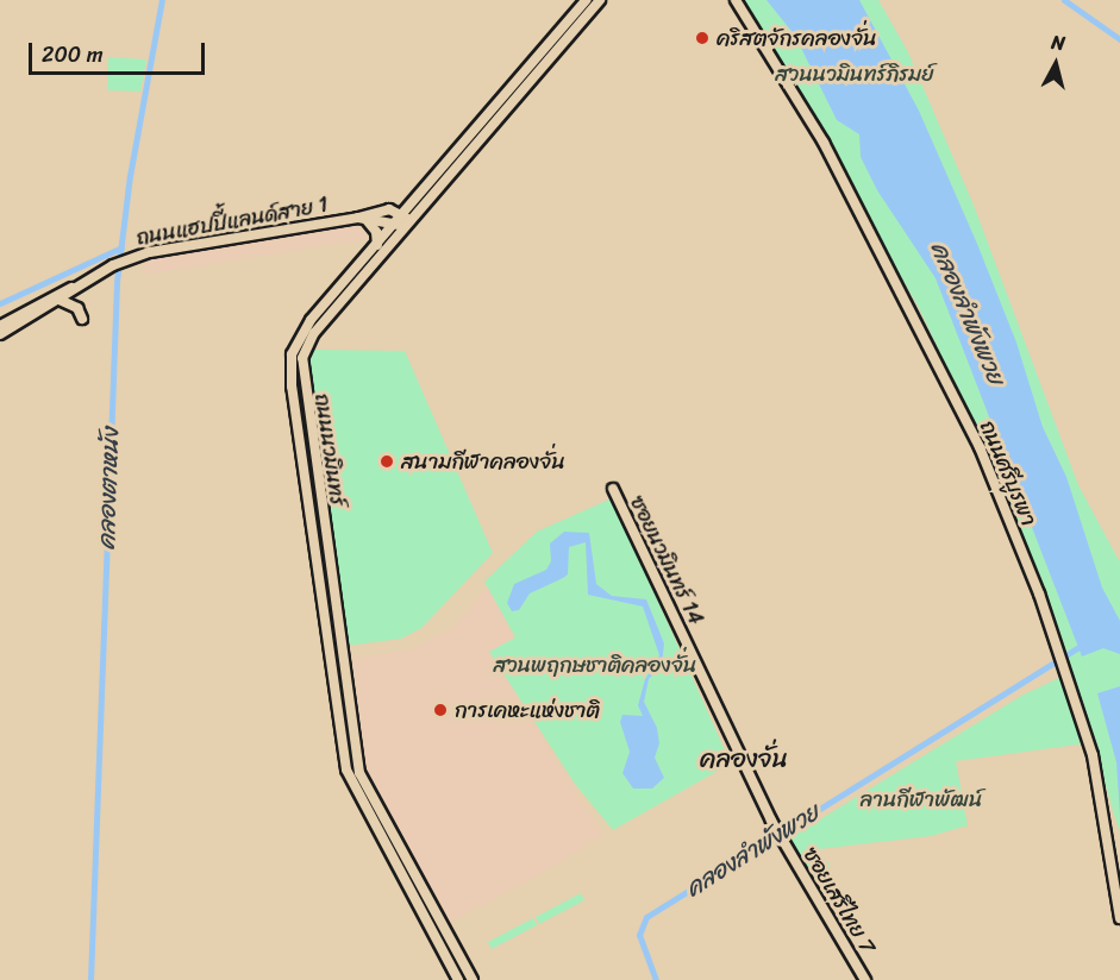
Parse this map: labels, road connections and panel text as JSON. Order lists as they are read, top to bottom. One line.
{"streets":{"main road":["ถนนแฮปปี้แลนด์สาย 1","ถนนนวมินทร์","ถนนศรีบูรพา","ซอยนวมินทร์ 14","ซอยเสรีไทย 7"]},"crossings":[["ถนนแฮปปี้แลนด์สาย 1","ถนนนวมินทร์"],["ซอยนวมินทร์ 14","ซอยเสรีไทย 7"]],"districts":["คลองจั่น"],"water":["คลองลำพังพวย","คลองตาหนัง"],"parks":["สวนนวมินทร์ภิรมย์","สวนพฤกษชาติคลองจั่น","ลานกีฬาพัฒน์"],"places":["คริสตจักรคลองจั่น","สนามกีฬาคลองจั่น","การเคหะแห่งชาติ"],"scale_bar":"200 m","north":"top"}
